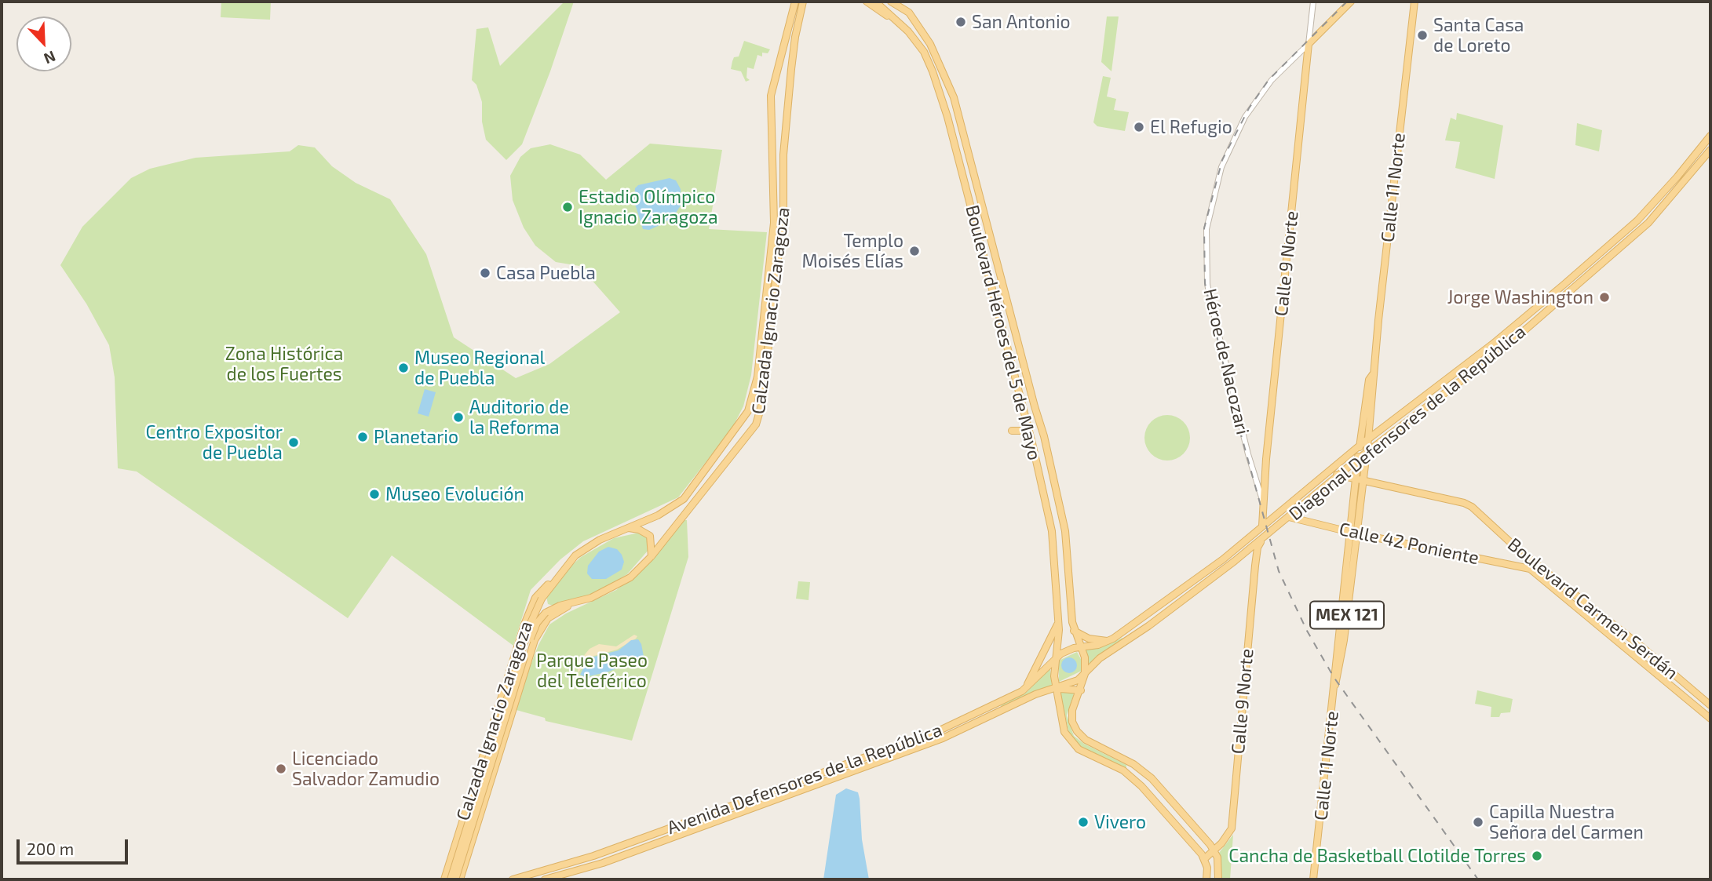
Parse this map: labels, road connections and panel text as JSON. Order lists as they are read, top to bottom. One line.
{"streets":{"main road":["Calle 11 Norte","Calle 9 Norte","Calzada Ignacio Zaragoza","Boulevard Héroes del 5 de Mayo","Héroe de Nacozari","Diagonal Defensores de la República","Calle 42 Poniente","Boulevard Carmen Serdán","MEX 121","Avenida Defensores de la República"]},"crossings":[["Calle 11 Norte","Diagonal Defensores de la República"],["Calle 11 Norte","Calle 42 Poniente"],["Calle 11 Norte","Boulevard Carmen Serdán"],["Calle 9 Norte","Boulevard Héroes del 5 de Mayo"],["Calle 9 Norte","Héroe de Nacozari"],["Calle 9 Norte","Diagonal Defensores de la República"],["Boulevard Héroes del 5 de Mayo","Diagonal Defensores de la República"],["Boulevard Héroes del 5 de Mayo","Avenida Defensores de la República"],["Diagonal Defensores de la República","Calle 42 Poniente"],["Diagonal Defensores de la República","Boulevard Carmen Serdán"],["Diagonal Defensores de la República","Avenida Defensores de la República"],["Calle 42 Poniente","Boulevard Carmen Serdán"]],"parks":["Zona Histórica de los Fuertes","Parque Paseo del Teleférico"],"places":["San Antonio","Santa Casa de Loreto","El Refugio","Estadio Olímpico Ignacio Zaragoza","Templo Moisés Elías","Casa Puebla","Jorge Washington","Museo Regional de Puebla","Auditorio de la Reforma","Planetario","Centro Expositor de Puebla","Museo Evolución","Licenciado Salvador Zamudio","Vivero","Capilla Nuestra Señora del Carmen","Cancha de Basketball Clotilde Torres"],"scale_bar":"200 m","north":"bottom right"}
